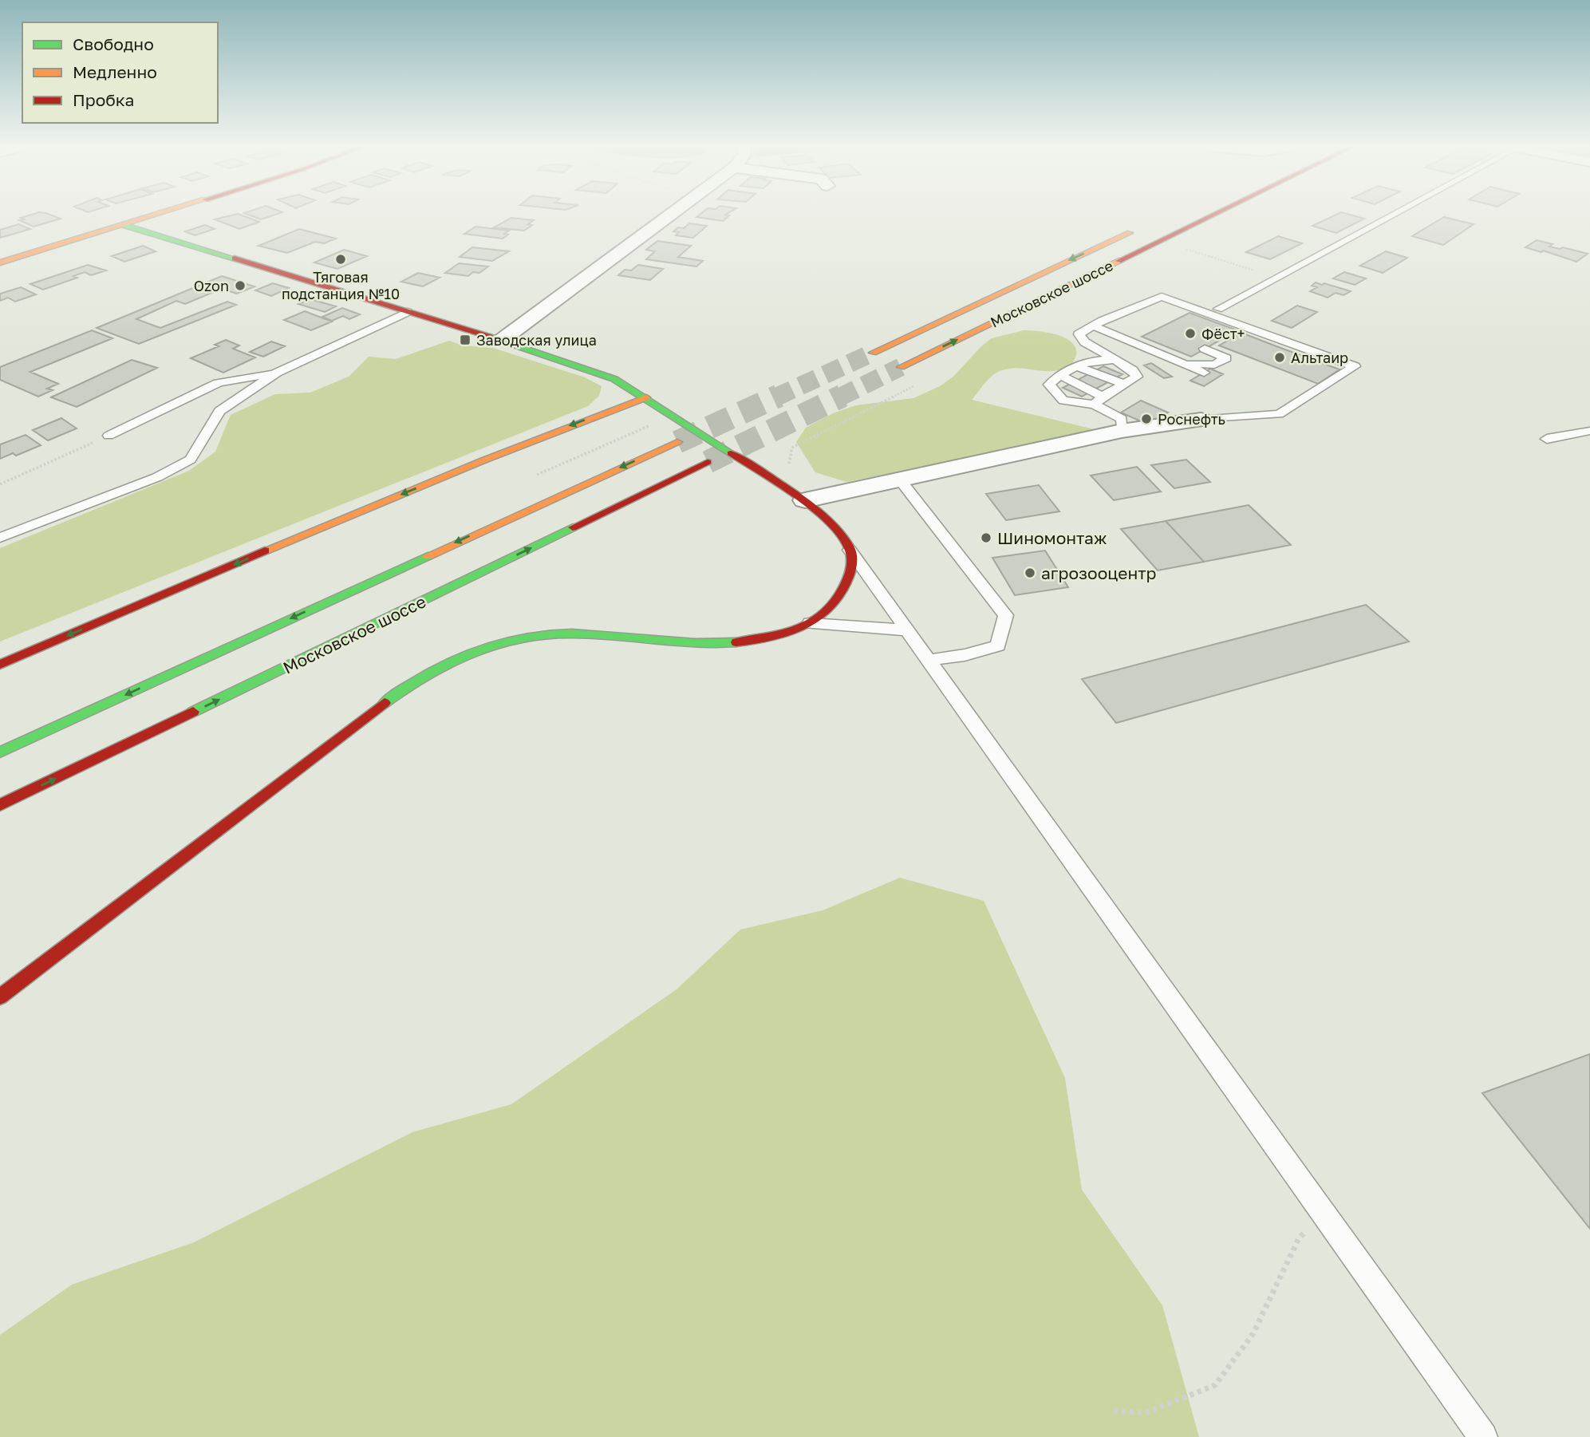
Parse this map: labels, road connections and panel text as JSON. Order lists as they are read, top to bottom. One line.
{"streets":{"main road":["Московское шоссе"]},"places":{"other":["Тяговая подстанция №10","Ozon","Фёст+","Альтаир","Роснефть","Шиномонтаж","агрозооцентр"],"transit":["Заводская улица"]},"legend":["Свободно","Медленно","Пробка"]}
